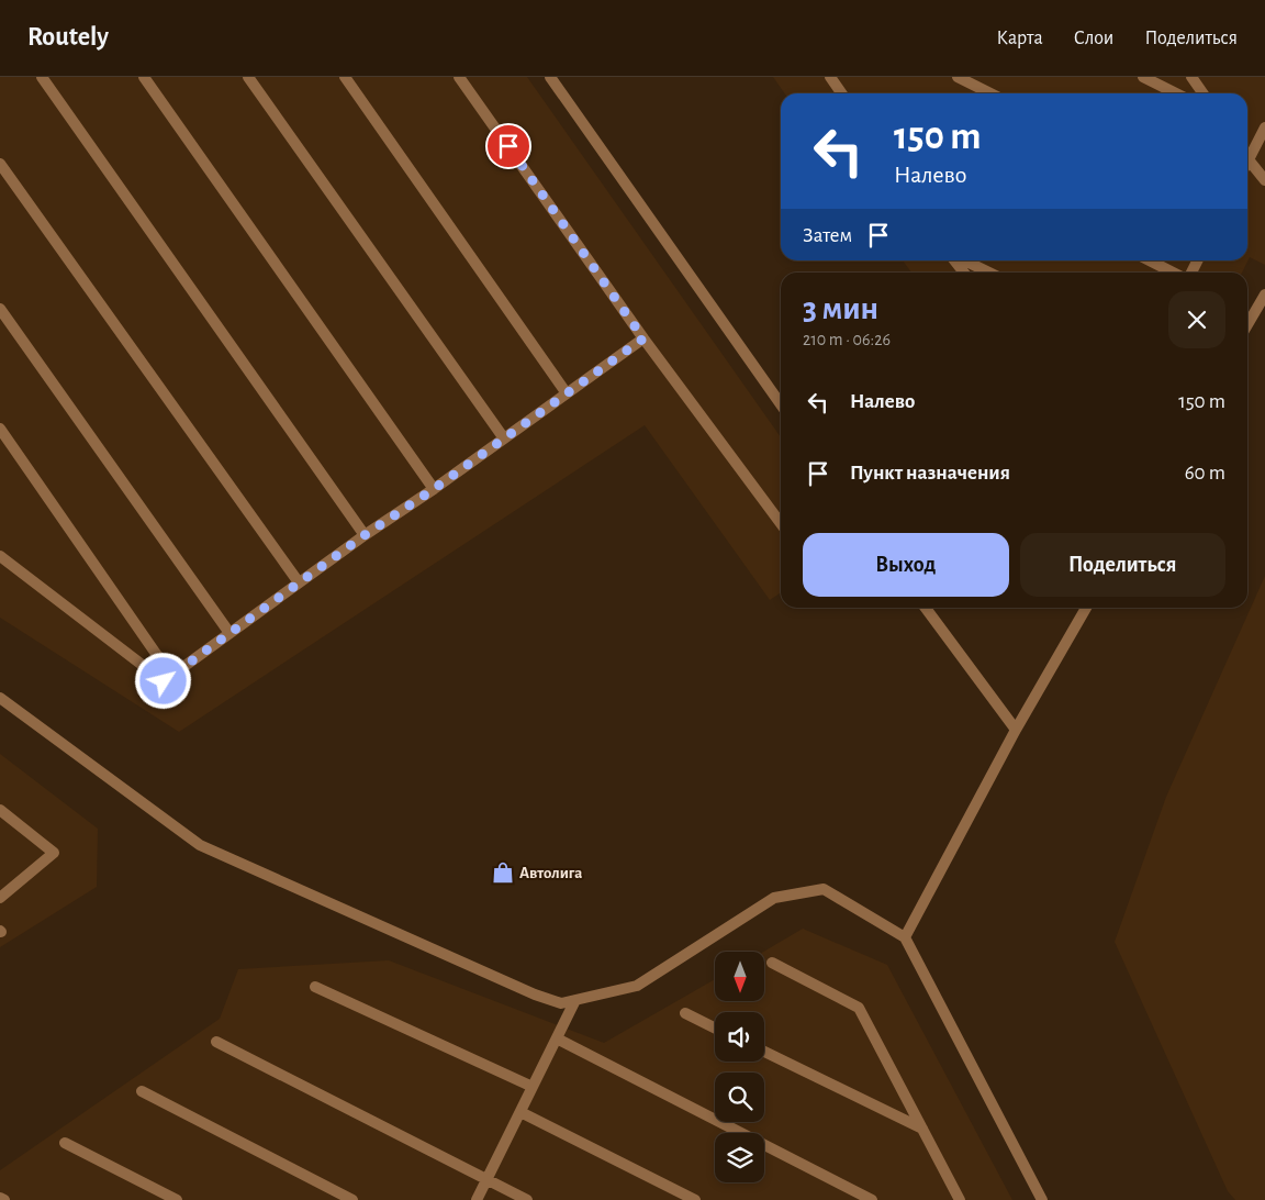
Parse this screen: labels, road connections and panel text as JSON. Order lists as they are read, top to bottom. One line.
{"places":{"shop":["Автолига"]},"north":"bottom","page":{"header":"Routely","nav":["Карта","Слои","Поделиться"],"turn":["150 m","Налево"],"then":"Затем","heading":["3 мин","210 m · 06:26"],"list":[{"name":"Налево","value":"150 m"},{"name":"Пункт назначения","value":"60 m"}],"buttons":["Выход","Поделиться"]}}
